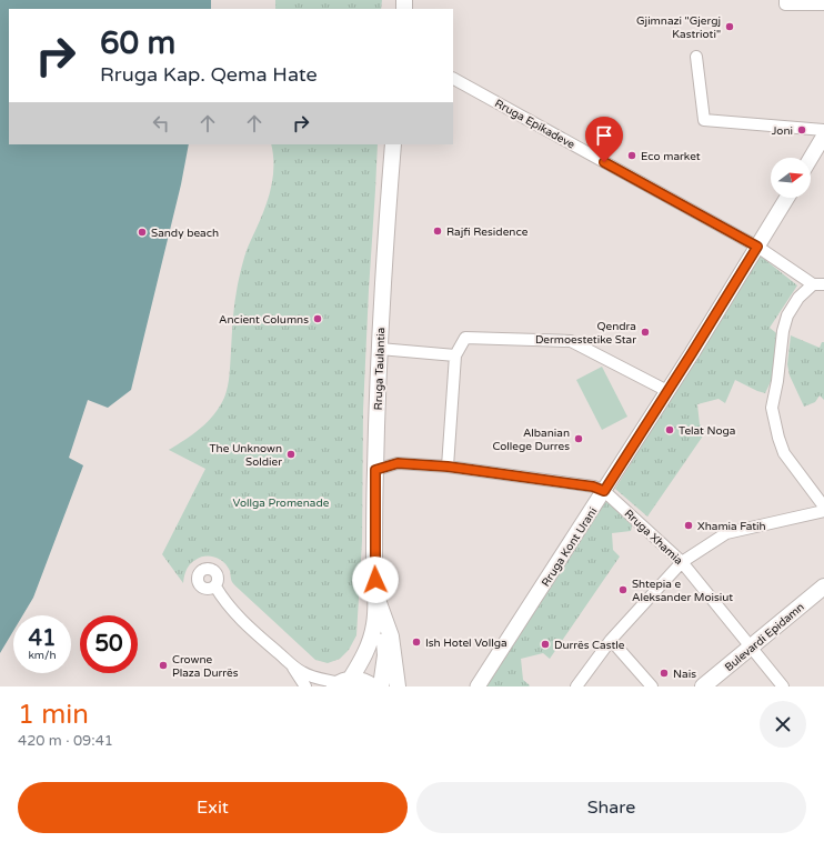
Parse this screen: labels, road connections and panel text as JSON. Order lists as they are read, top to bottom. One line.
{"streets":{"main road":["Rruga Taulantia","Bulevardi Epidamn"],"street":["Rruga Epikadeve","Rruga Xhamia","Rruga Kont Urani"]},"crossings":[["Rruga Epikadeve","Rruga Kont Urani"],["Rruga Xhamia","Rruga Kont Urani"],["Rruga Xhamia","Bulevardi Epidamn"]],"parks":["Vollga Promenade"],"places":["Gjimnazi \"Gjergj Kastrioti\"","Joni","Eco market","Rajfi Residence","Sandy beach","Ancient Columns","Qendra Dermoestetike Star","Telat Noga","Albanian College Durres","The Unknown Soldier","Xhamia Fatih","Shtepia e Aleksander Moisiut","Ish Hotel Vollga","Durrës Castle","Crowne Plaza Durrës","Nais"],"north":"right","page":{"turn":["60 m","Rruga Kap. Qema Hate"],"speed":"41 km/h","limit":"50","heading":["1 min","420 m · 09:41"],"buttons":["Exit","Share"]}}
